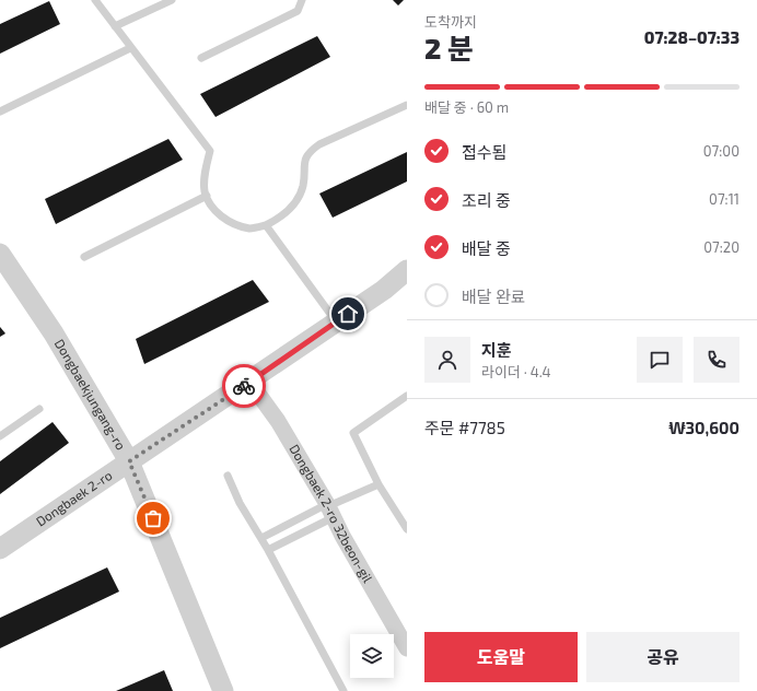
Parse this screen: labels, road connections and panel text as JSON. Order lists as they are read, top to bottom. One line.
{"streets":{"street":["Dongbaekjungang-ro","Dongbaek 2-ro","Dongbaek 2-ro 32beon-gil"]},"crossings":[["Dongbaekjungang-ro","Dongbaek 2-ro"],["Dongbaek 2-ro","Dongbaek 2-ro 32beon-gil"]],"page":{"heading":["2 분","도착까지","07:28–07:33"],"panel":["지훈","라이더 · 4.4","주문 #7785","₩30,600"],"bar":"배달 중 · 60 m","list":[["접수됨","07:00"],["조리 중","07:11"],["배달 중","07:20"],"배달 완료"],"buttons":["도움말","공유"]}}
